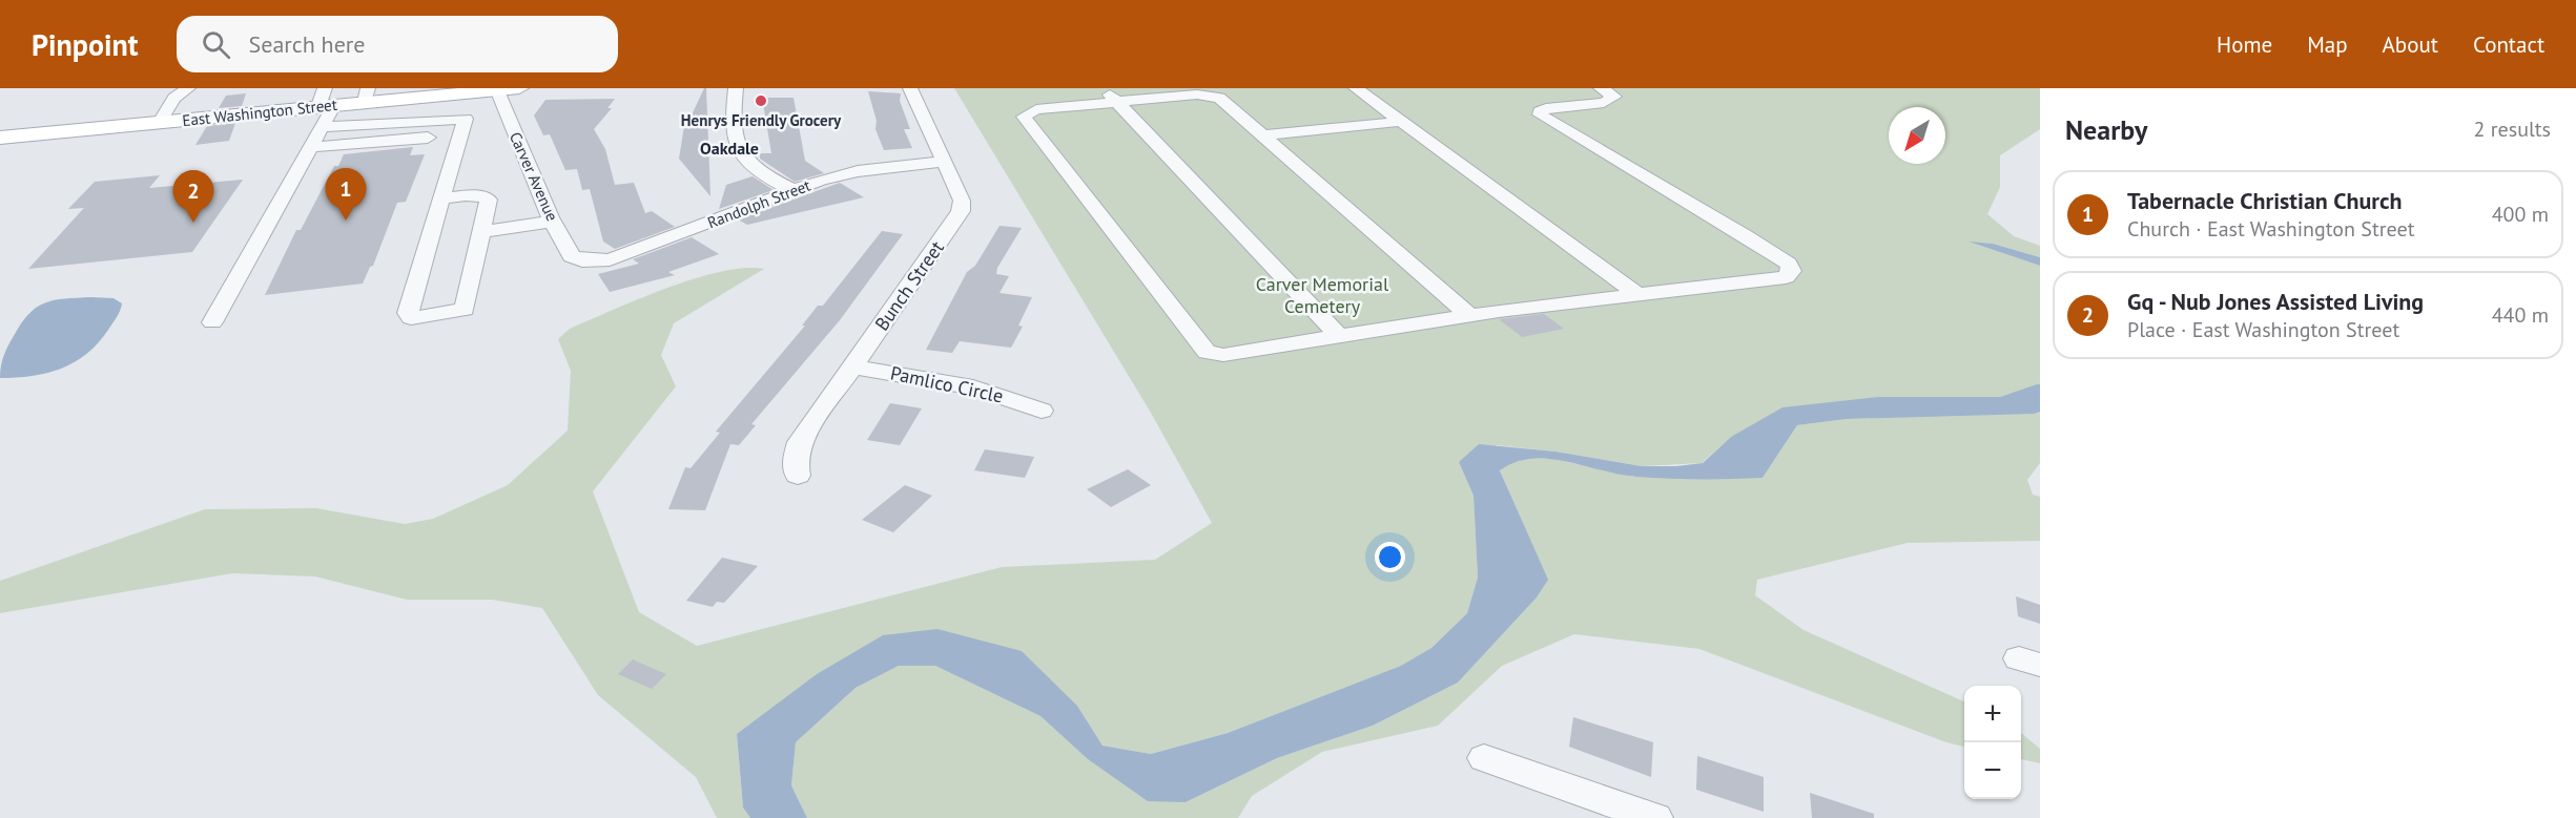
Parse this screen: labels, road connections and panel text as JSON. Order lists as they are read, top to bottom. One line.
{"streets":{"main road":["East Washington Street"],"street":["Carver Avenue","Randolph Street","Bunch Street","Pamlico Circle"]},"crossings":[["East Washington Street","Carver Avenue"],["Carver Avenue","Randolph Street"],["Randolph Street","Bunch Street"],["Bunch Street","Pamlico Circle"]],"districts":["Oakdale"],"parks":["Carver Memorial Cemetery"],"places":["Henrys Friendly Grocery"],"north":"bottom left","page":{"header":"Pinpoint","search":"Search here","nav":["Home","Map","About","Contact"],"heading":["Nearby","2 results"],"pins":["1","2"],"list":[{"mark":"1","name":"Tabernacle Christian Church","note":"Church · East Washington Street","value":"400 m"},{"mark":"2","name":"Gq - Nub Jones Assisted Living","note":"Place · East Washington Street","value":"440 m"}],"map_buttons":["+","−"]}}
